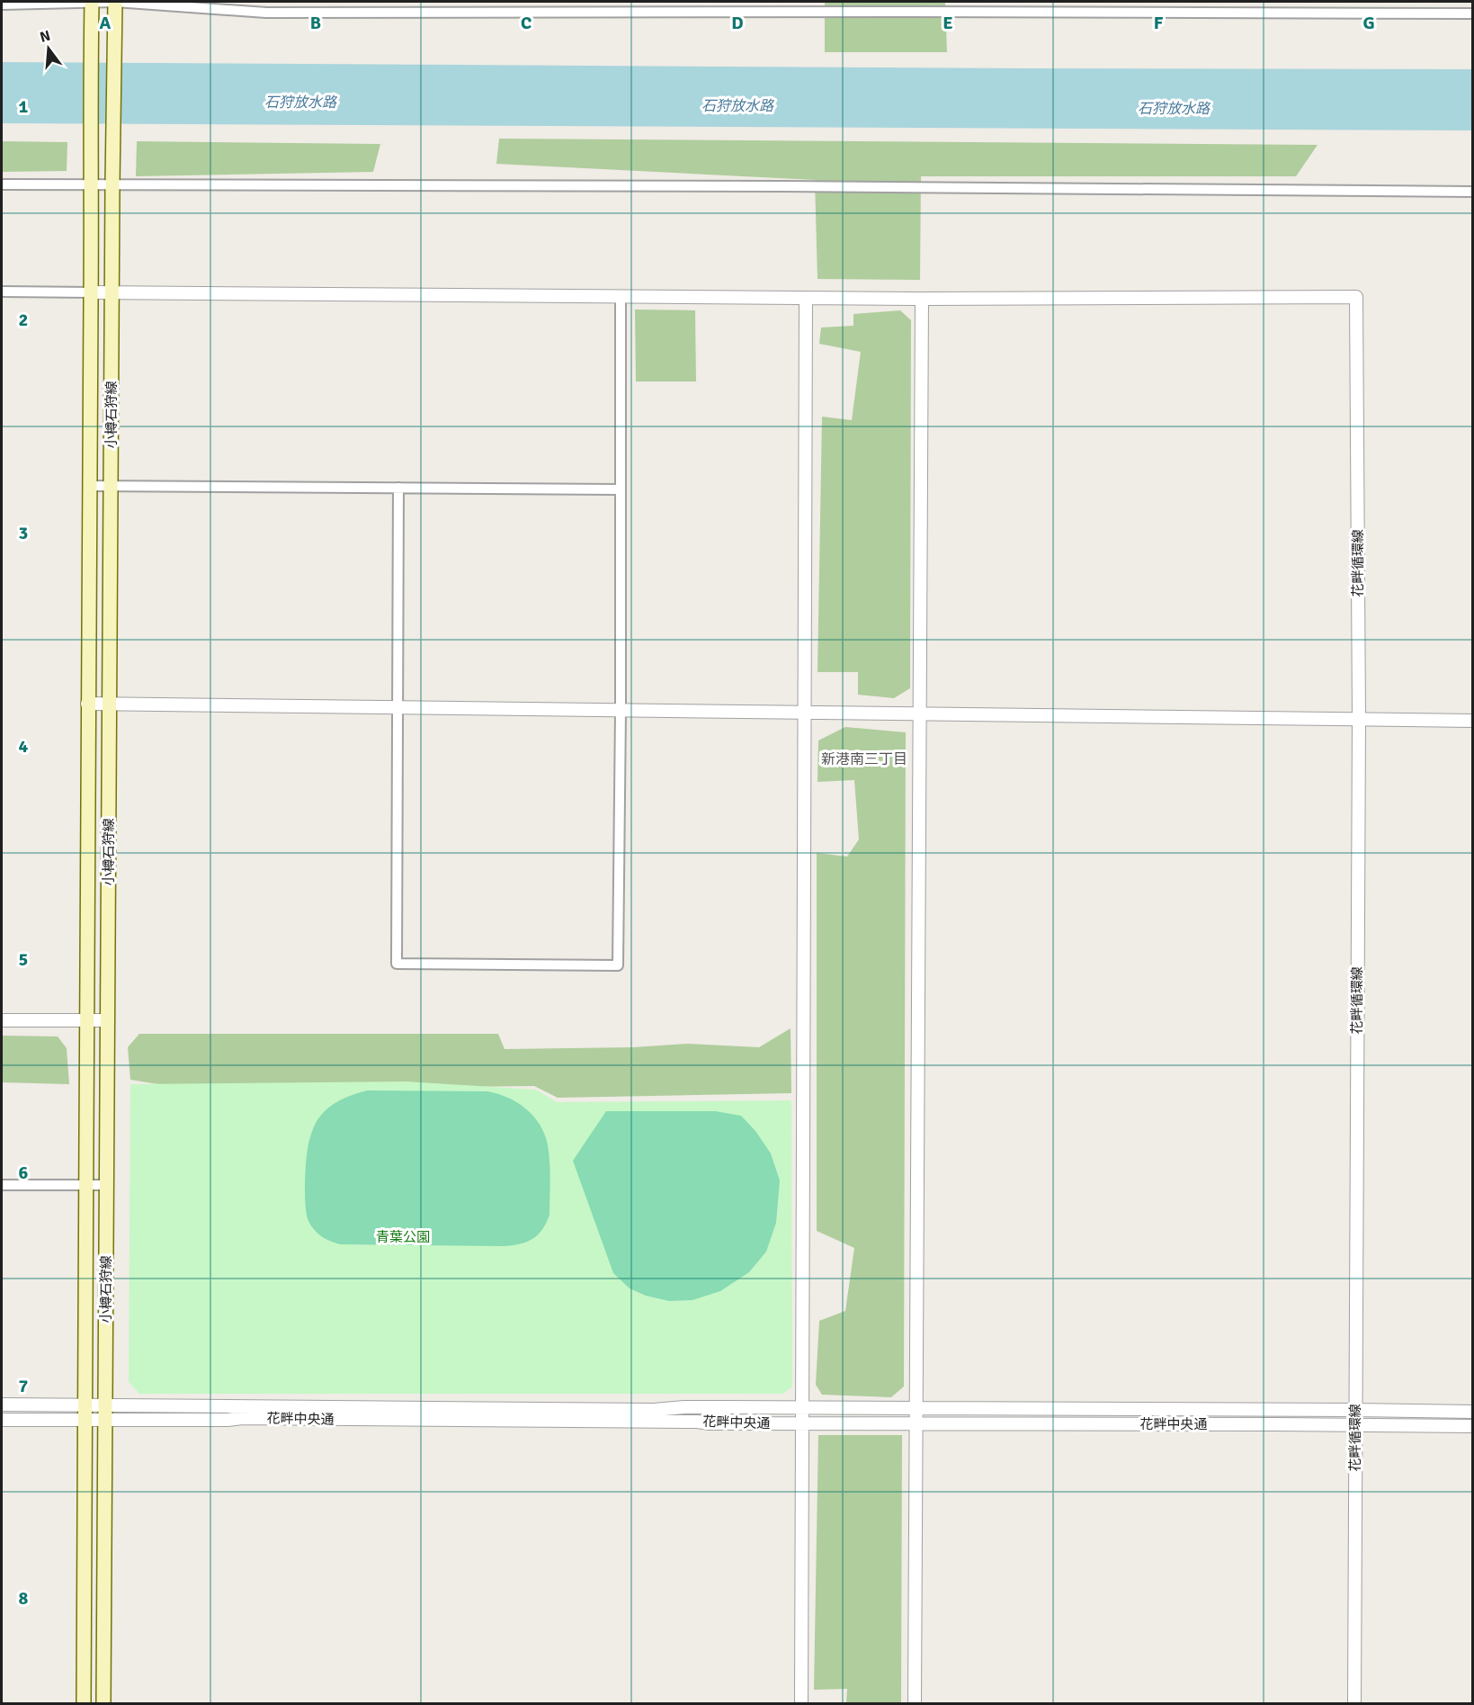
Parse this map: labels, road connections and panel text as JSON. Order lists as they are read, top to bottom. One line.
{"streets":{"main road":["小樽石狩線"],"street":["花畔循環線","花畔中央通"]},"crossings":[["小樽石狩線","花畔中央通"],["花畔循環線","花畔中央通"]],"districts":["新港南三丁目"],"water":["石狩放水路"],"parks":["青葉公園"],"north":"top","grid":{"columns":["A","B","C","D","E","F","G"],"rows":["1","2","3","4","5","6","7","8"]}}
